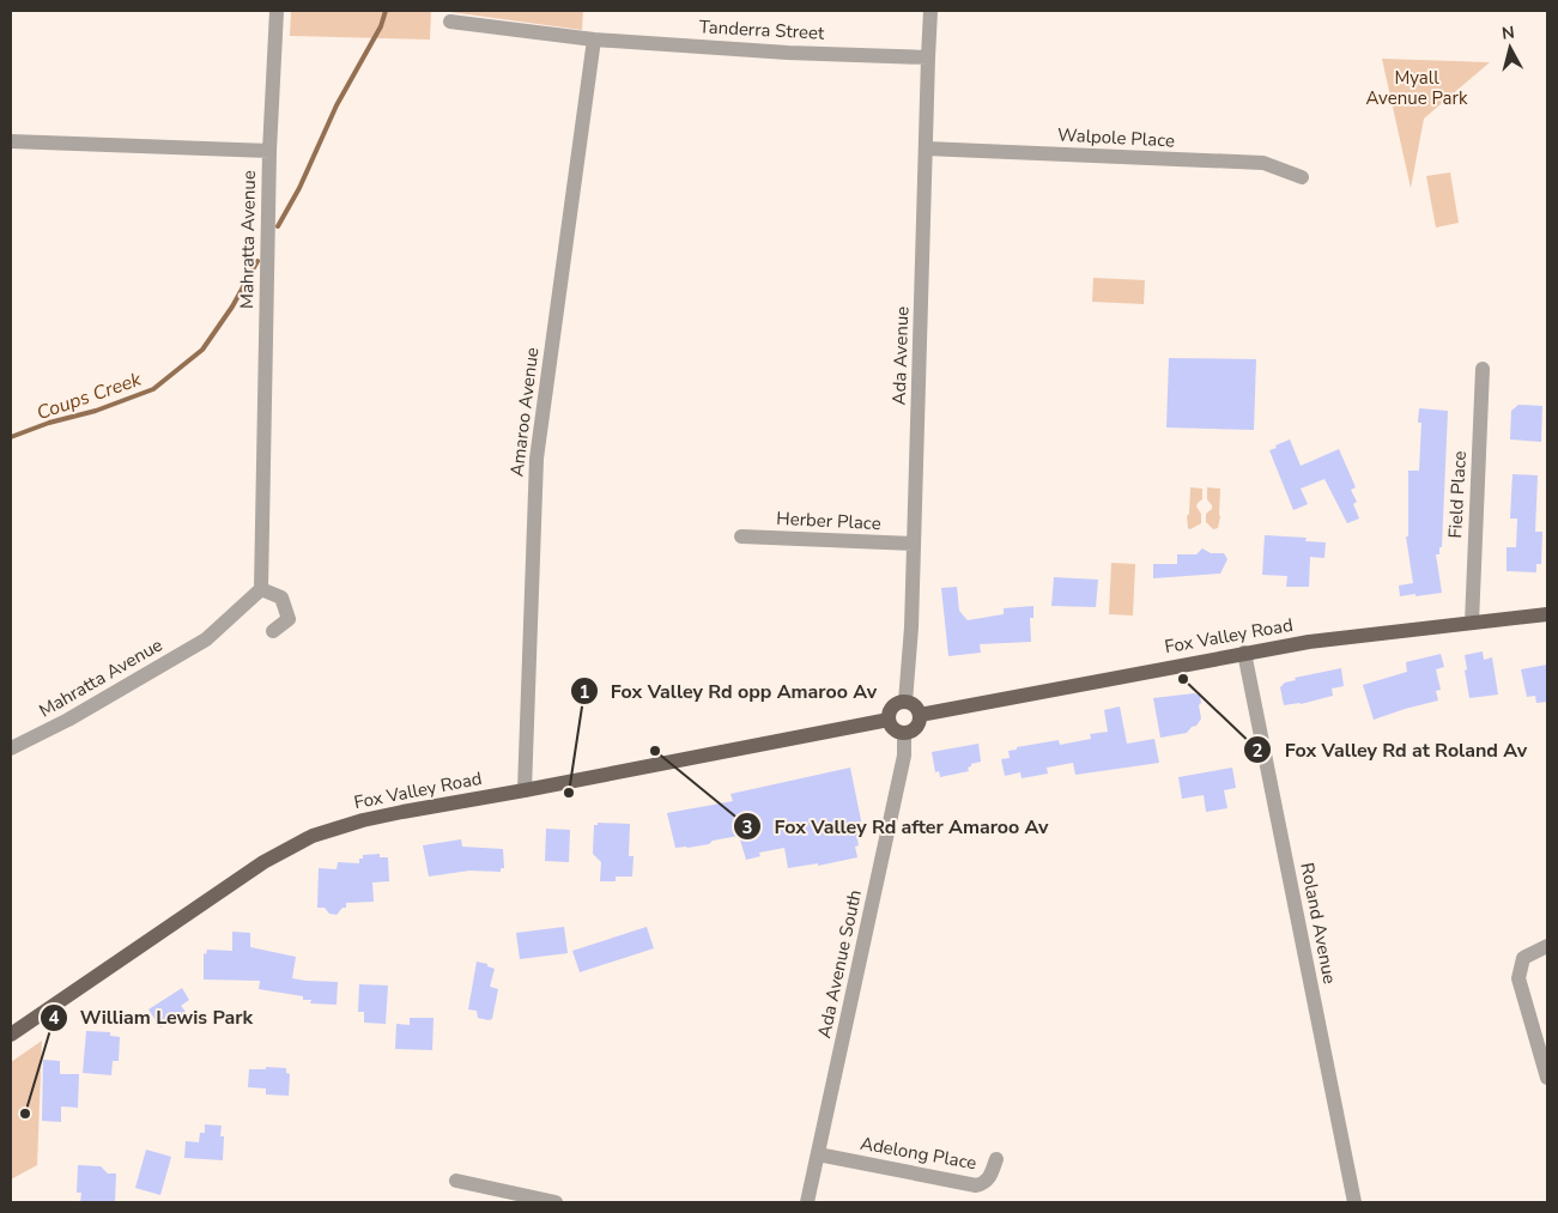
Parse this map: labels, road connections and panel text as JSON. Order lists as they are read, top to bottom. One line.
{"streets":{"main road":["Fox Valley Road"],"street":["Tanderra Street","Walpole Place","Mahratta Avenue","Ada Avenue","Amaroo Avenue","Field Place","Herber Place","Roland Avenue","Ada Avenue South","Adelong Place"]},"crossings":[["Tanderra Street","Ada Avenue"],["Tanderra Street","Amaroo Avenue"],["Walpole Place","Ada Avenue"],["Ada Avenue","Herber Place"],["Ada Avenue","Fox Valley Road"],["Ada Avenue","Ada Avenue South"],["Amaroo Avenue","Fox Valley Road"],["Field Place","Fox Valley Road"],["Fox Valley Road","Roland Avenue"],["Fox Valley Road","Ada Avenue South"],["Ada Avenue South","Adelong Place"]],"water":["Coups Creek"],"parks":["Myall Avenue Park"],"places":["Fox Valley Rd at Roland Av","Fox Valley Rd after Amaroo Av","Fox Valley Rd opp Amaroo Av","William Lewis Park"],"north":"top"}
